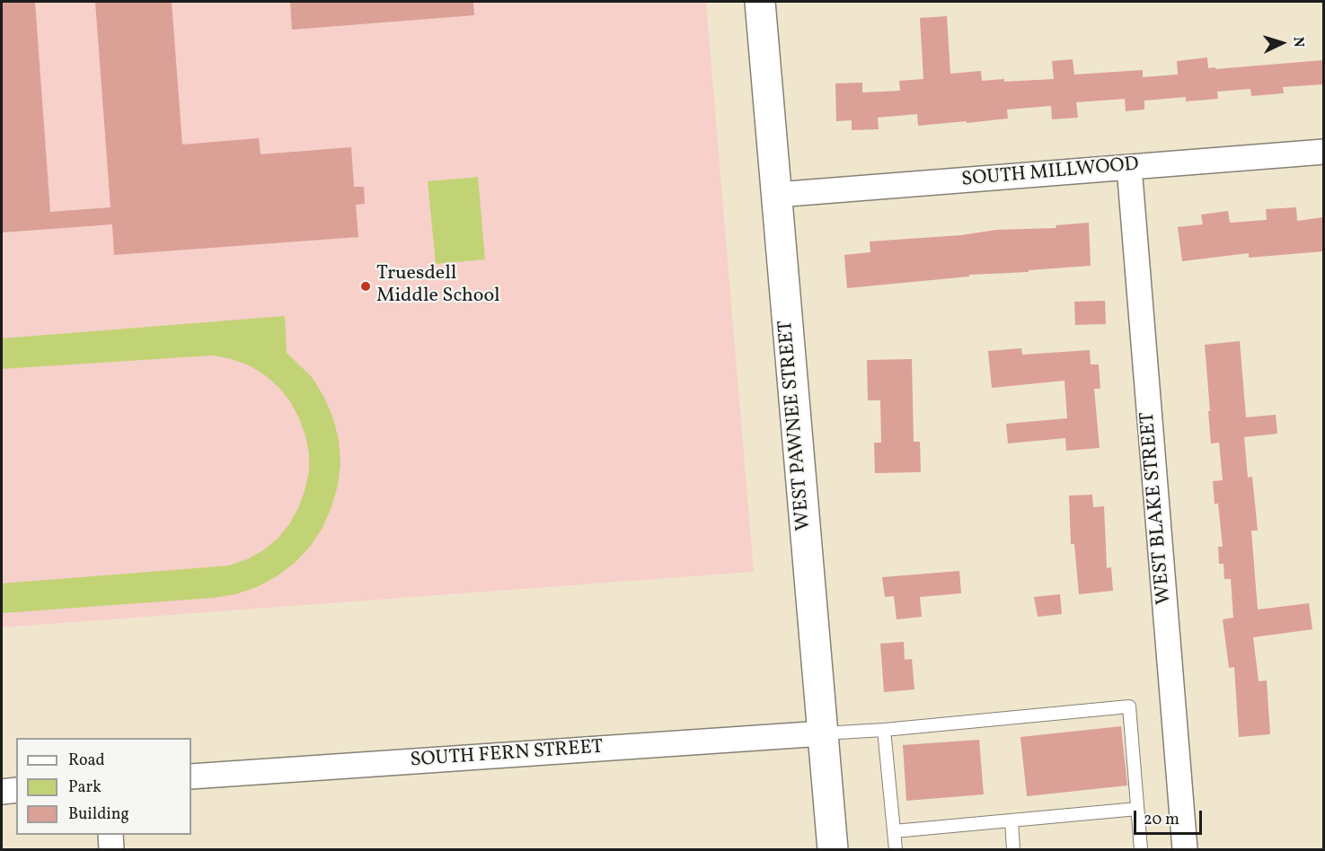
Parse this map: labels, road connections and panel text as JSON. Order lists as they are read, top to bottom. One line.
{"streets":{"main road":["WEST PAWNEE STREET"],"street":["SOUTH MILLWOOD","WEST BLAKE STREET","SOUTH FERN STREET"]},"crossings":[["SOUTH MILLWOOD","WEST PAWNEE STREET"],["SOUTH MILLWOOD","WEST BLAKE STREET"],["WEST PAWNEE STREET","SOUTH FERN STREET"]],"places":["Truesdell Middle School"],"legend":["Road","Park","Building"],"scale_bar":"20 m","north":"right"}
